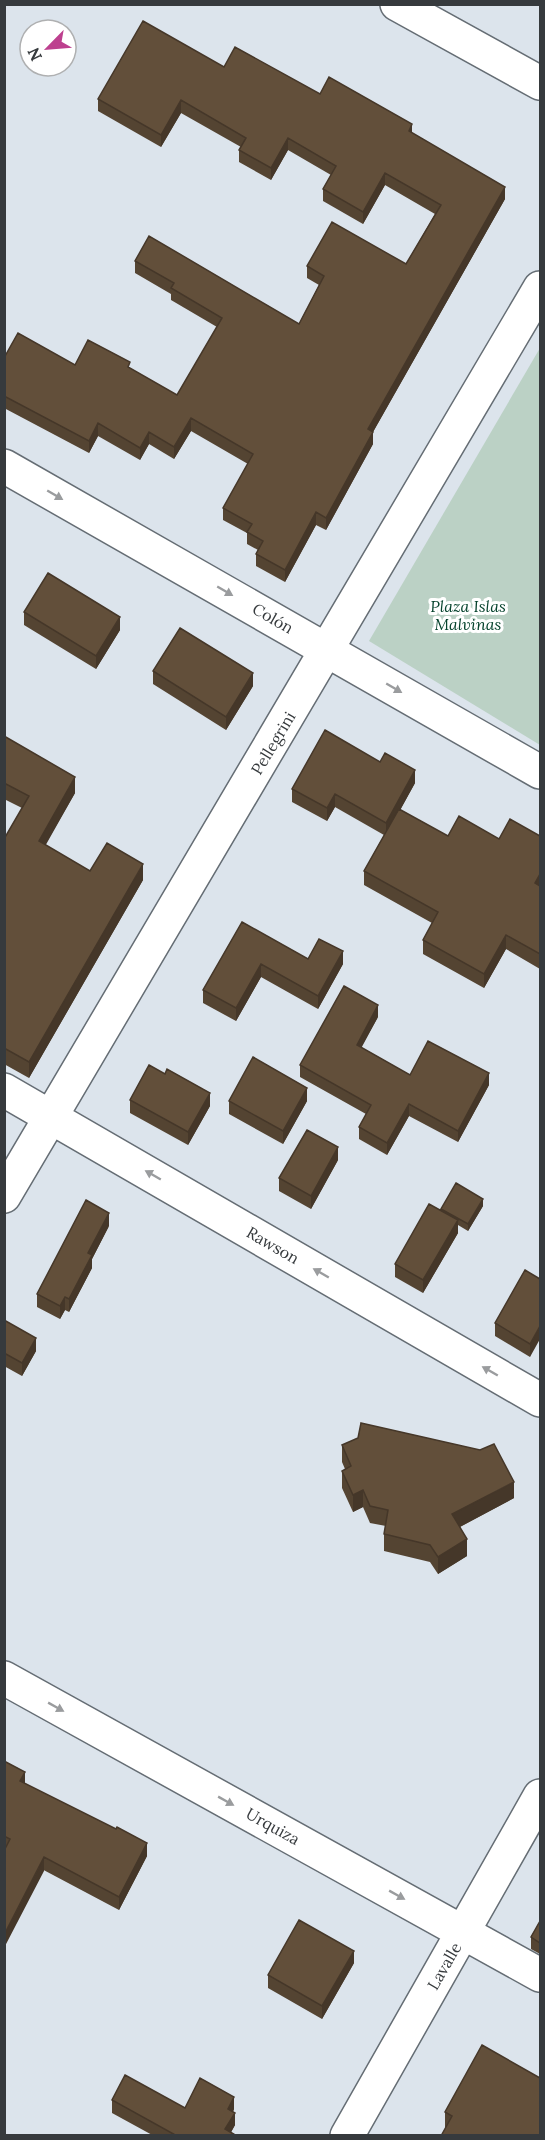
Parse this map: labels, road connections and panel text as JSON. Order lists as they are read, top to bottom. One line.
{"streets":{"street":["Colón","Pellegrini","Rawson","Urquiza","Lavalle"]},"crossings":[["Colón","Pellegrini"],["Pellegrini","Rawson"],["Urquiza","Lavalle"]],"one_way":["Colón","Rawson","Urquiza"],"parks":["Plaza Islas Malvinas"],"north":"bottom left"}
